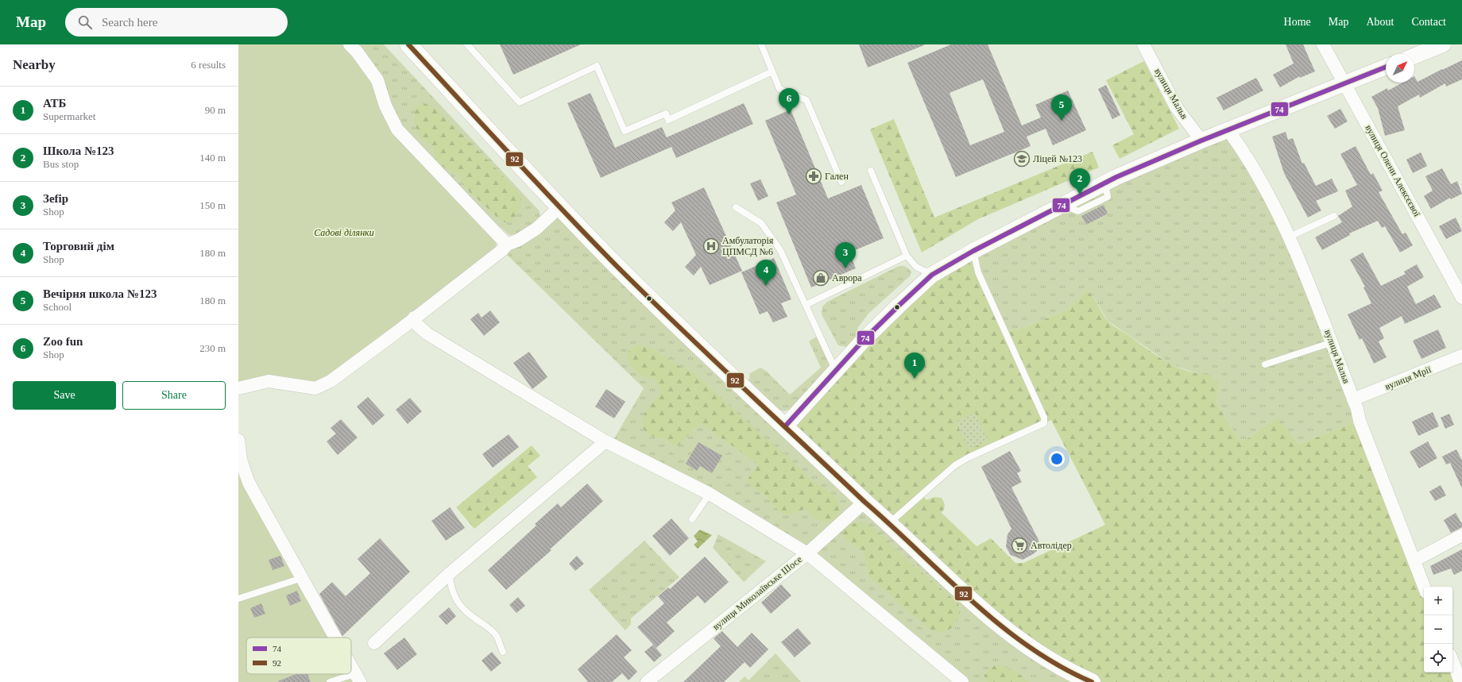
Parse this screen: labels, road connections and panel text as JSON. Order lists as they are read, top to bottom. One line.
{"streets":{"street":["вулиця Мальв","вулиця Олени Алексєєвої","вулиця Мрії","вулиця Миколаївське Шосе"]},"crossings":[["вулиця Мальв","вулиця Мрії"]],"parks":["Садові ділянки"],"places":{"school or university":["Ліцей №123"],"pharmacy":["Гален"],"hospital":["Амбулаторія ЦПМСД №6"],"shop":["Аврора"],"supermarket":["Автолідер"]},"lines":["transit line 92","transit line 74"],"legend":["74","92"],"north":"top right","page":{"header":"Map","search":"Search here","nav":["Home","Map","About","Contact"],"heading":["Nearby","6 results"],"list":[{"mark":"1","name":"АТБ","note":"Supermarket","value":"90 m"},{"mark":"2","name":"Школа №123","note":"Bus stop","value":"140 m"},{"mark":"3","name":"Зеfір","note":"Shop","value":"150 m"},{"mark":"4","name":"Торговий дім","note":"Shop","value":"180 m"},{"mark":"5","name":"Вечірня школа №123","note":"School","value":"180 m"},{"mark":"6","name":"Zoo fun","note":"Shop","value":"230 m"}],"pins":["6","5","2","3","4","1"],"buttons":["Save","Share"],"map_buttons":["+","−"]}}
